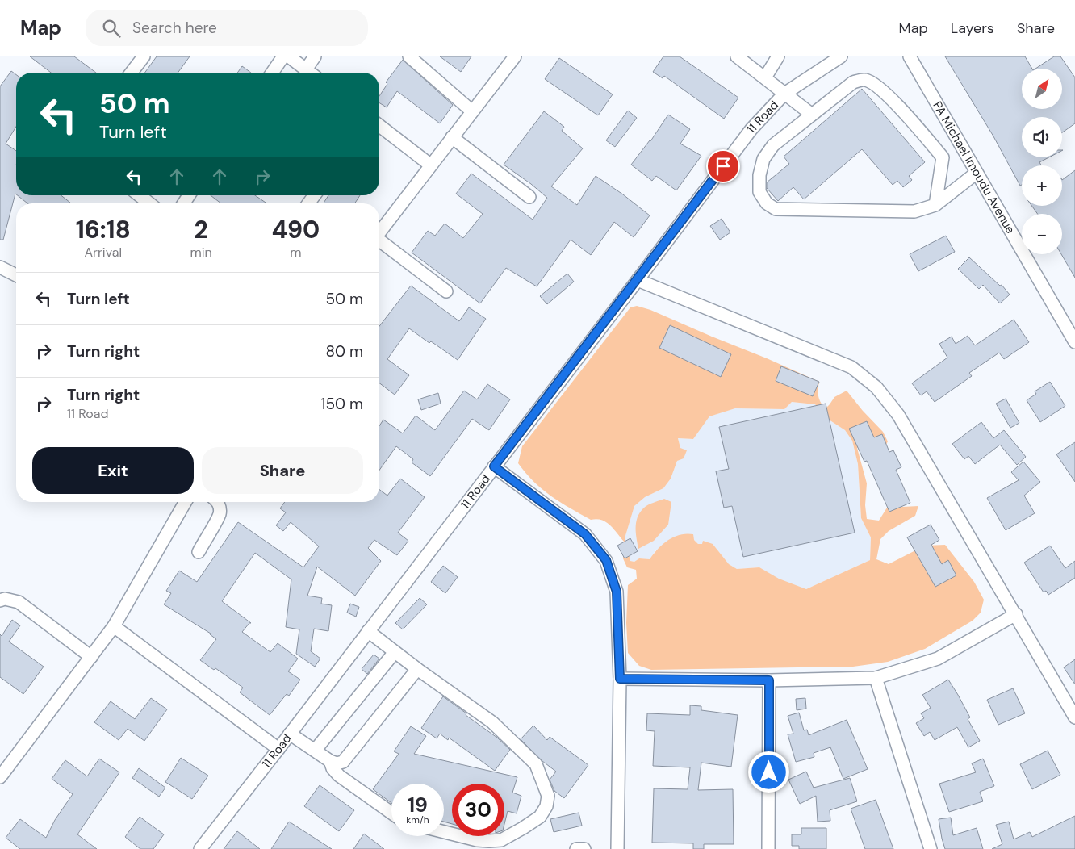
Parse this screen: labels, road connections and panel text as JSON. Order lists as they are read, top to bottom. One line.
{"streets":{"street":["11 Road","PA Michael Imoudu Avenue"]},"north":"top right","page":{"header":"Map","search":"Search here","nav":["Map","Layers","Share"],"map_buttons":["+","−"],"turn":["50 m","Turn left"],"eta":["16:18","Arrival","2","min","490","m"],"list":[{"name":"Turn left","value":"50 m"},{"name":"Turn right","value":"80 m"},{"name":"Turn right","note":"11 Road","value":"150 m"}],"buttons":["Exit","Share"],"speed":"19 km/h","limit":"30"}}
